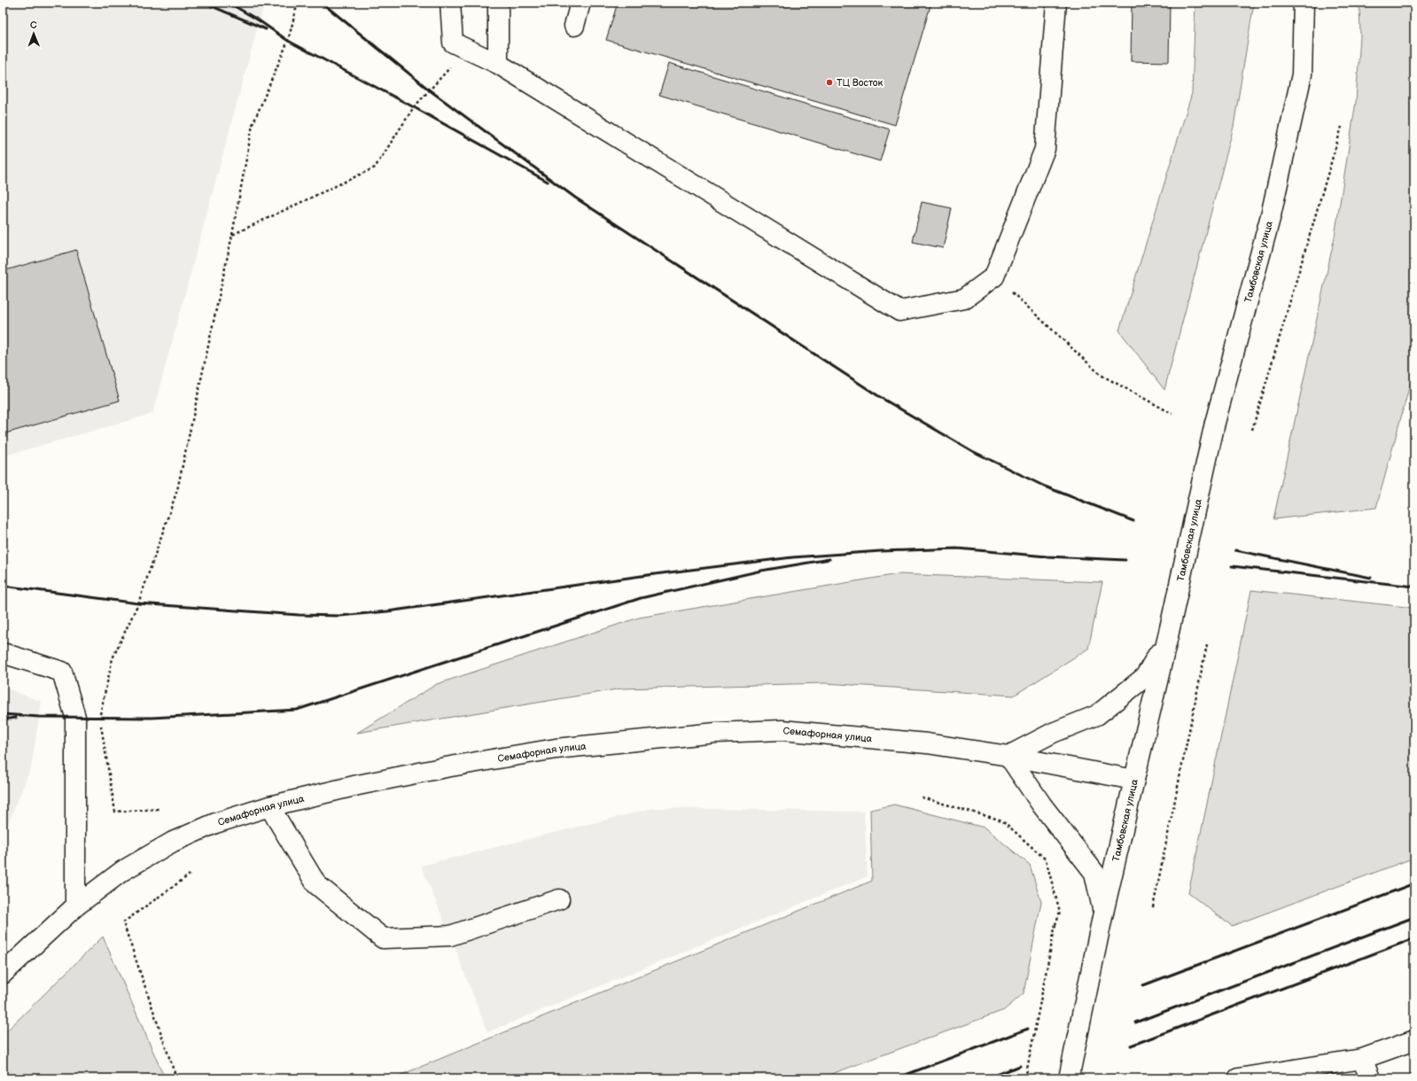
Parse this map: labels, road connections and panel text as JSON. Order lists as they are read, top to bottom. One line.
{"streets":{"main road":["Тамбовская улица","Семафорная улица"]},"crossings":[["Тамбовская улица","Семафорная улица"]],"places":["ТЦ Восток"],"north":"top"}
